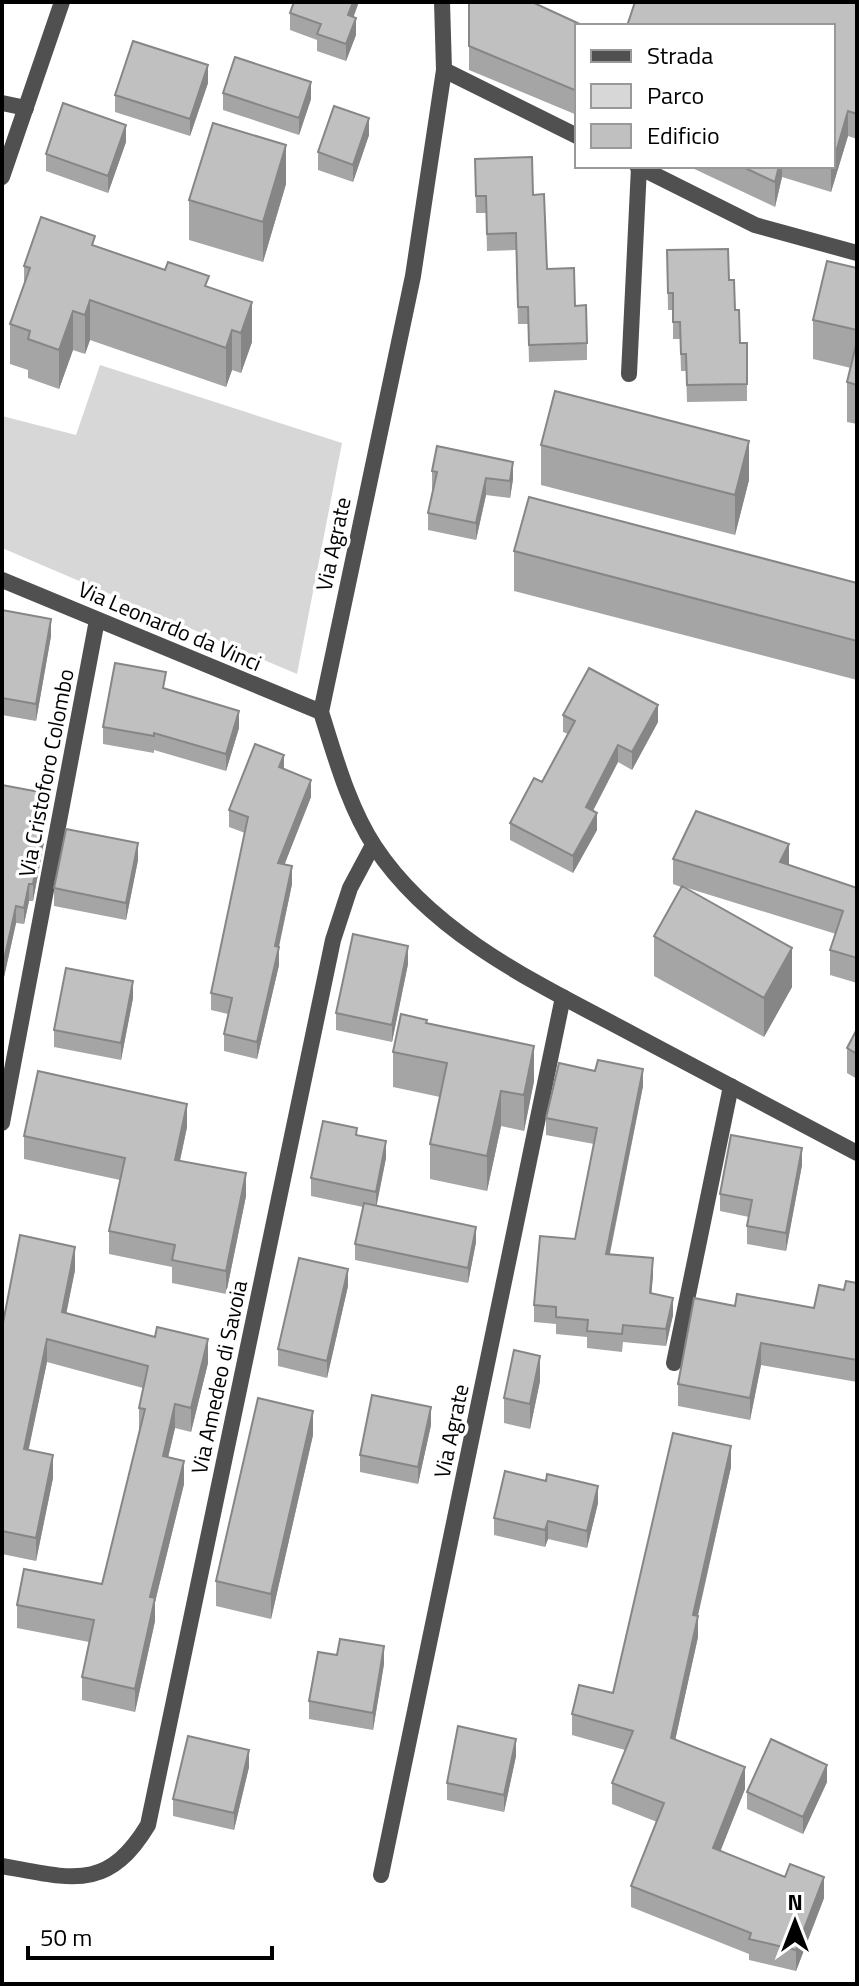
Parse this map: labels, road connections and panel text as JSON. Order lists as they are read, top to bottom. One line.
{"streets":{"street":["Via Agrate","Via Leonardo da Vinci","Via Cristoforo Colombo","Via Amedeo di Savoia"]},"crossings":[["Via Agrate","Via Leonardo da Vinci"],["Via Leonardo da Vinci","Via Cristoforo Colombo"]],"legend":["Strada","Parco","Edificio"],"scale_bar":"50 m","north":"top"}
